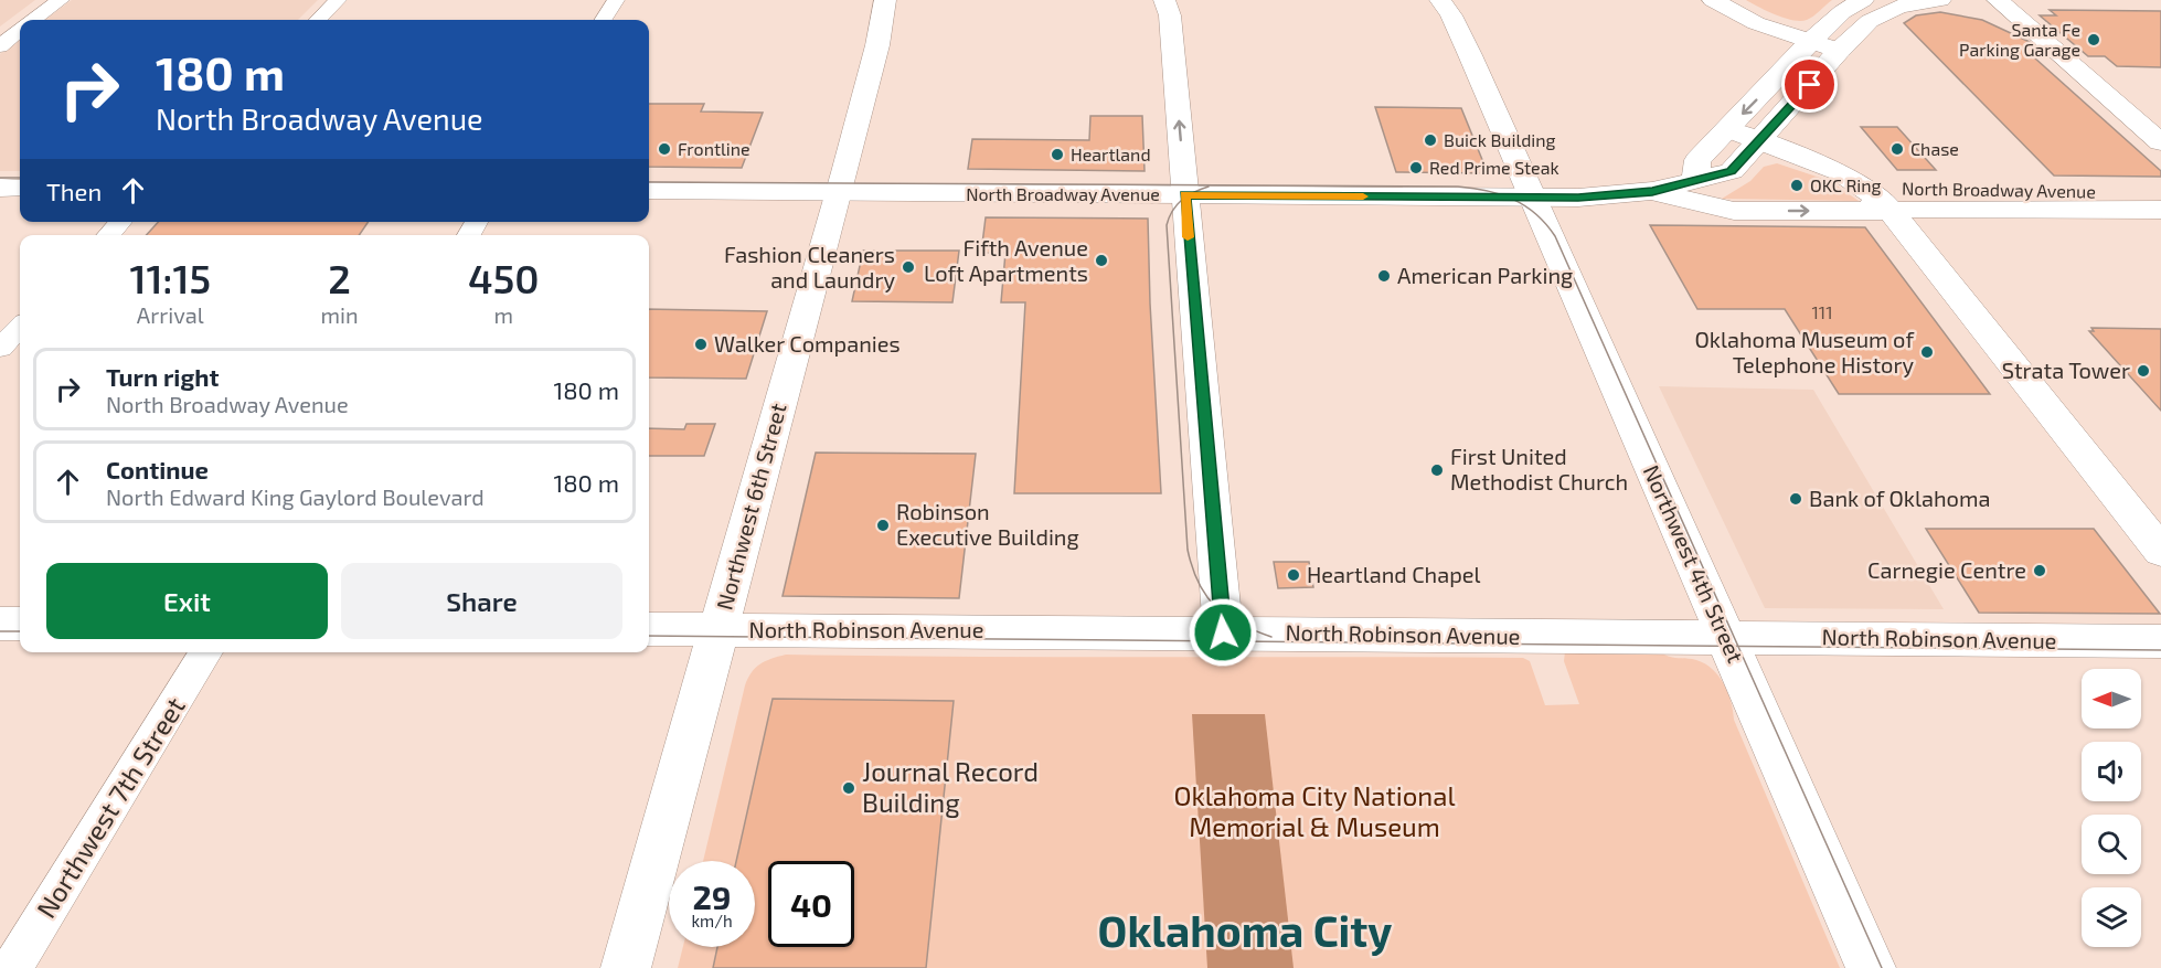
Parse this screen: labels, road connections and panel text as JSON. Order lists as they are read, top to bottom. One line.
{"streets":{"street":["North Broadway Avenue","Northwest 6th Street","Northwest 4th Street","North Robinson Avenue","Northwest 7th Street"]},"crossings":[["North Broadway Avenue","Northwest 6th Street"],["North Broadway Avenue","Northwest 4th Street"],["Northwest 6th Street","North Robinson Avenue"],["Northwest 4th Street","North Robinson Avenue"]],"districts":["Oklahoma City"],"parks":["Oklahoma City National Memorial & Museum"],"places":["Santa Fe Parking Garage","Buick Building","Frontline","Chase","Heartland","Red Prime Steak","OKC Ring","Fifth Avenue Loft Apartments","Fashion Cleaners and Laundry","American Parking","Walker Companies","Oklahoma Museum of Telephone History","Strata Tower","First United Methodist Church","Bank of Oklahoma","Robinson Executive Building","Carnegie Centre","Heartland Chapel","Journal Record Building"],"house_numbers":["111"],"north":"left","page":{"turn":["180 m","North Broadway Avenue"],"then":"Then","eta":["11:15","Arrival","2","min","450","m"],"list":[{"name":"Turn right","note":"North Broadway Avenue","value":"180 m"},{"name":"Continue","note":"North Edward King Gaylord Boulevard","value":"180 m"}],"buttons":["Exit","Share"],"speed":"29 km/h","limit":"40"}}
